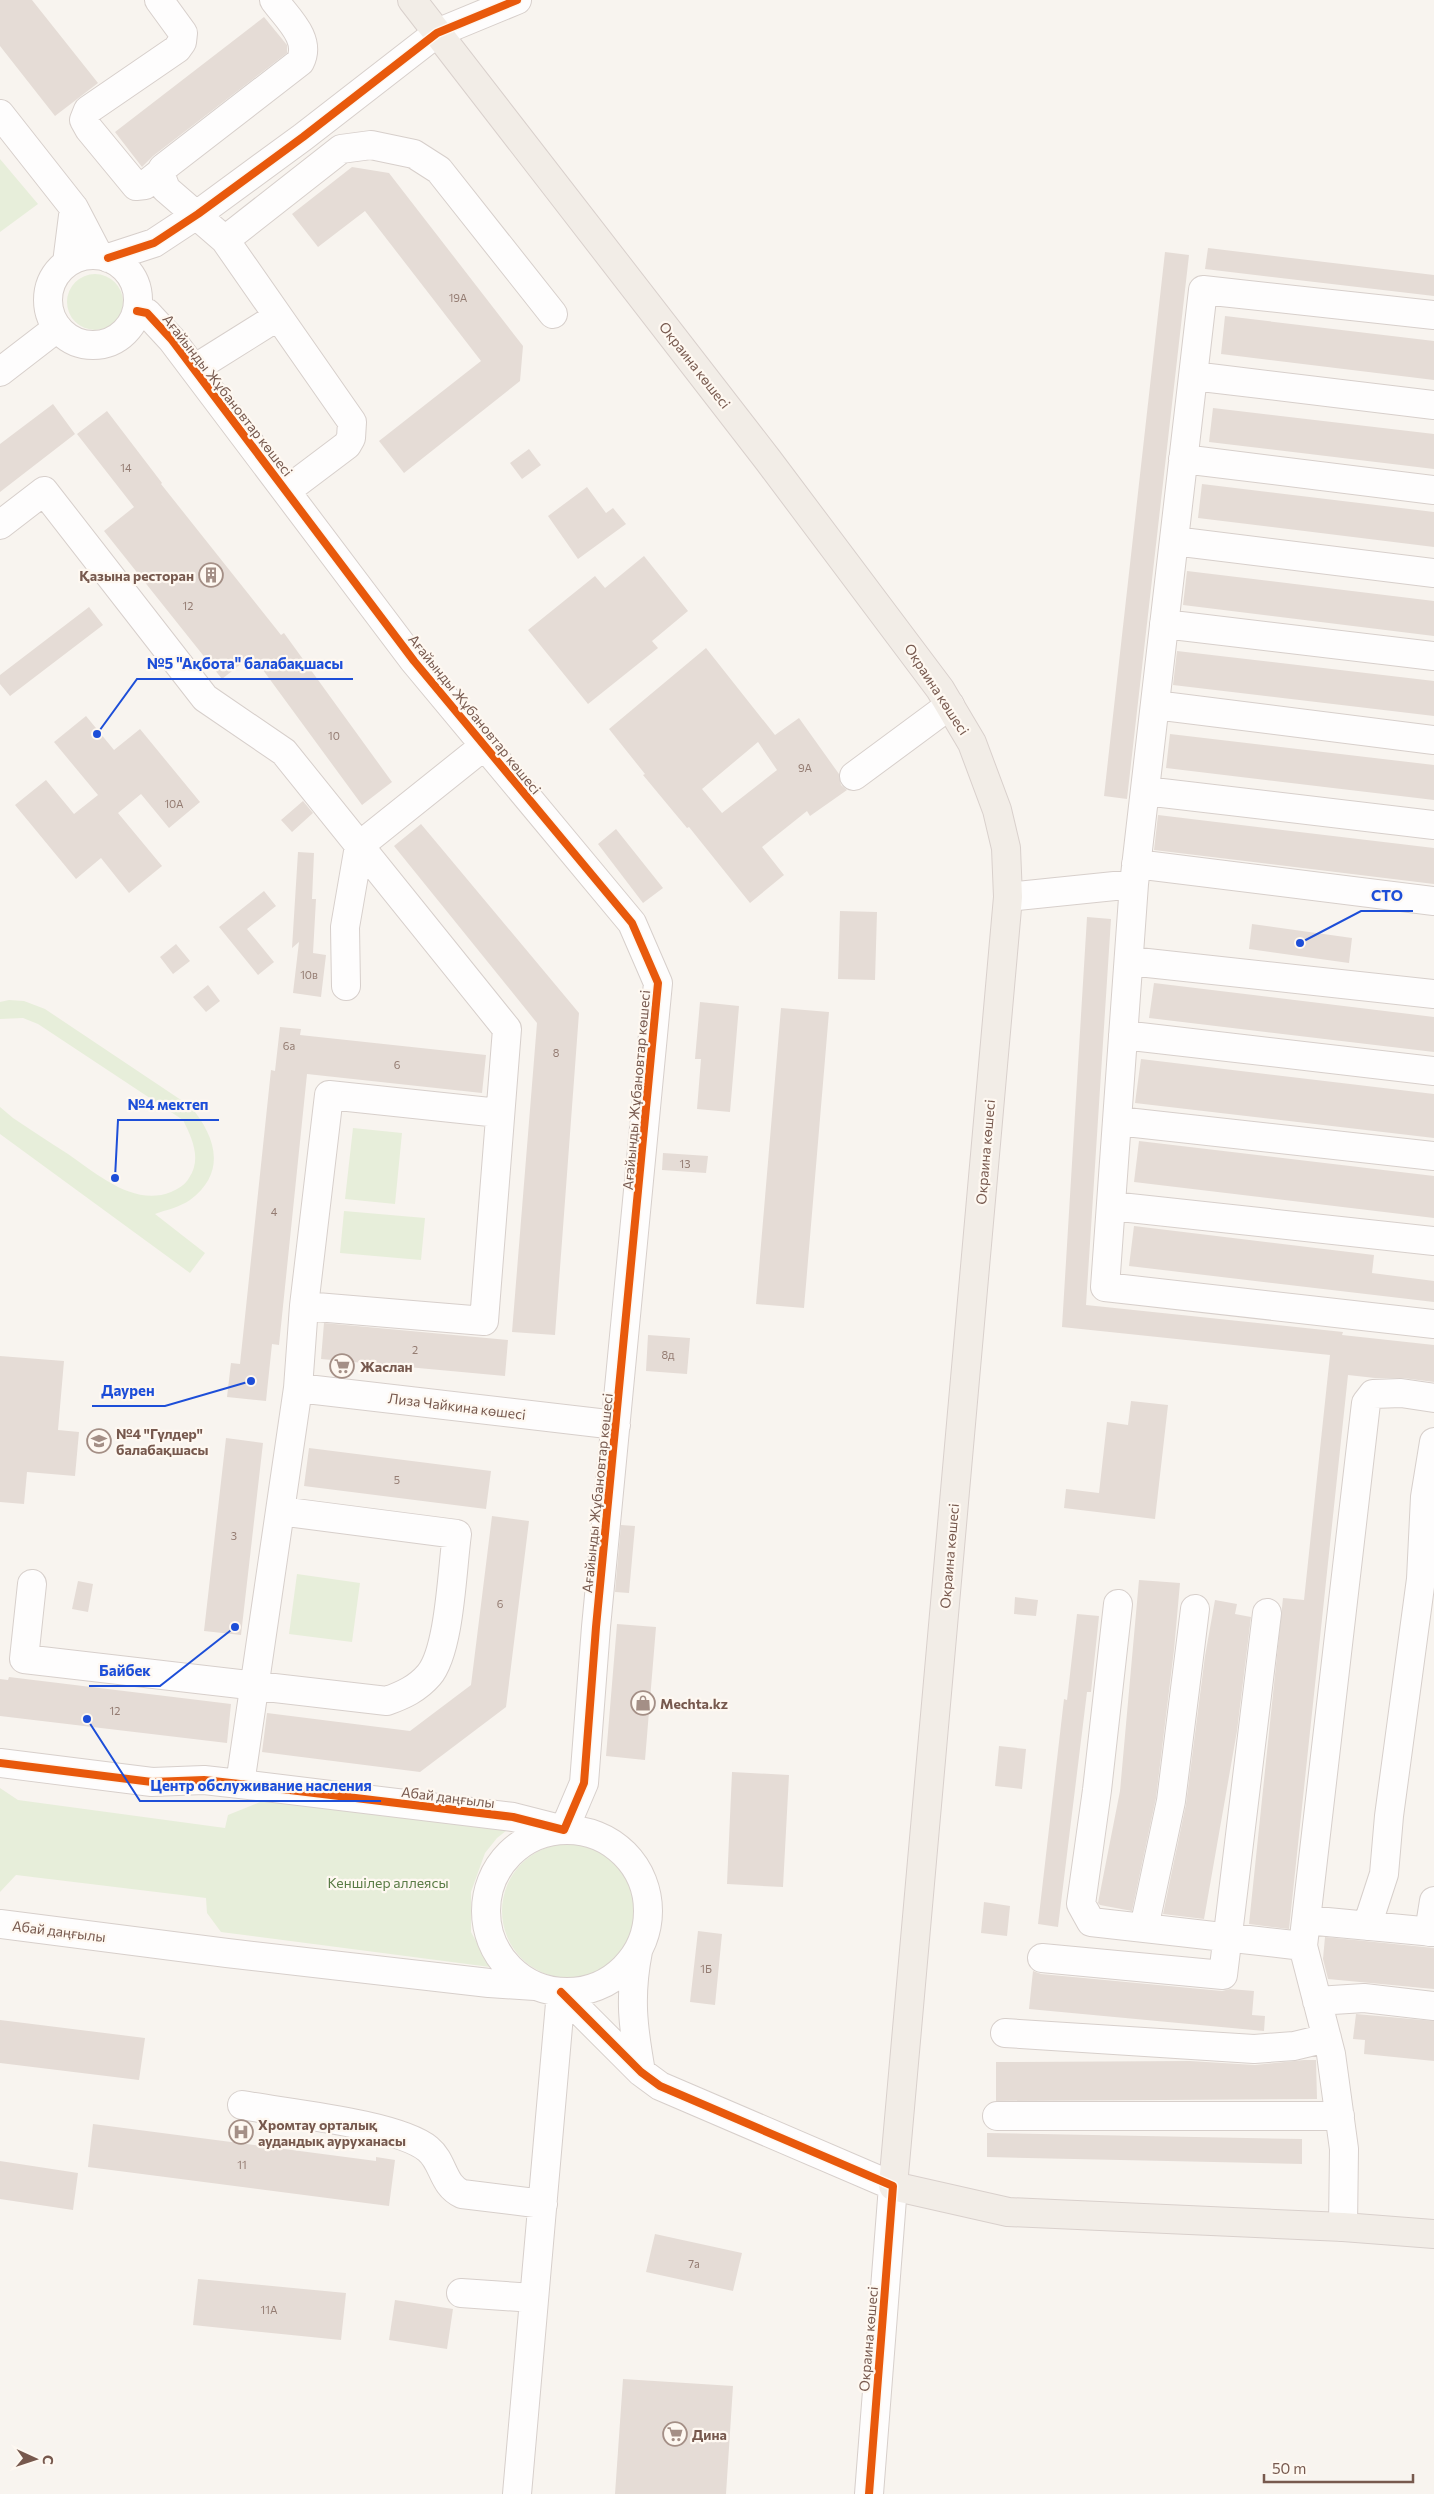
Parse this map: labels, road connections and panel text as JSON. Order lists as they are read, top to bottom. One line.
{"streets":{"main road":["Окраина көшесі"],"street":["Ағайынды Жұбановтар көшесі","Лиза Чайкина көшесі","Абай даңғылы"]},"crossings":[["Ағайынды Жұбановтар көшесі","Лиза Чайкина көшесі"]],"parks":["Кеншілер аллеясы"],"places":{"building":["Қазына ресторан"],"other":["№5 \"Ақбота\" балабақшасы","СТО","№4 мектеп","Даурен","Байбек","Центр обслуживание насления"],"supermarket":["Жаслан","Дина"],"school or university":["№4 \"Гүлдер\" балабақшасы"],"shop":["Mechta.kz"],"hospital":["Хромтау орталық аудандық ауруханасы"]},"house_numbers":["19А","14","12","10","9А","10А","10в","6а","8","6","13","4","2","8д","5","3","6","12","1Б","11","7а","11А"],"scale_bar":"50 m","north":"right"}
